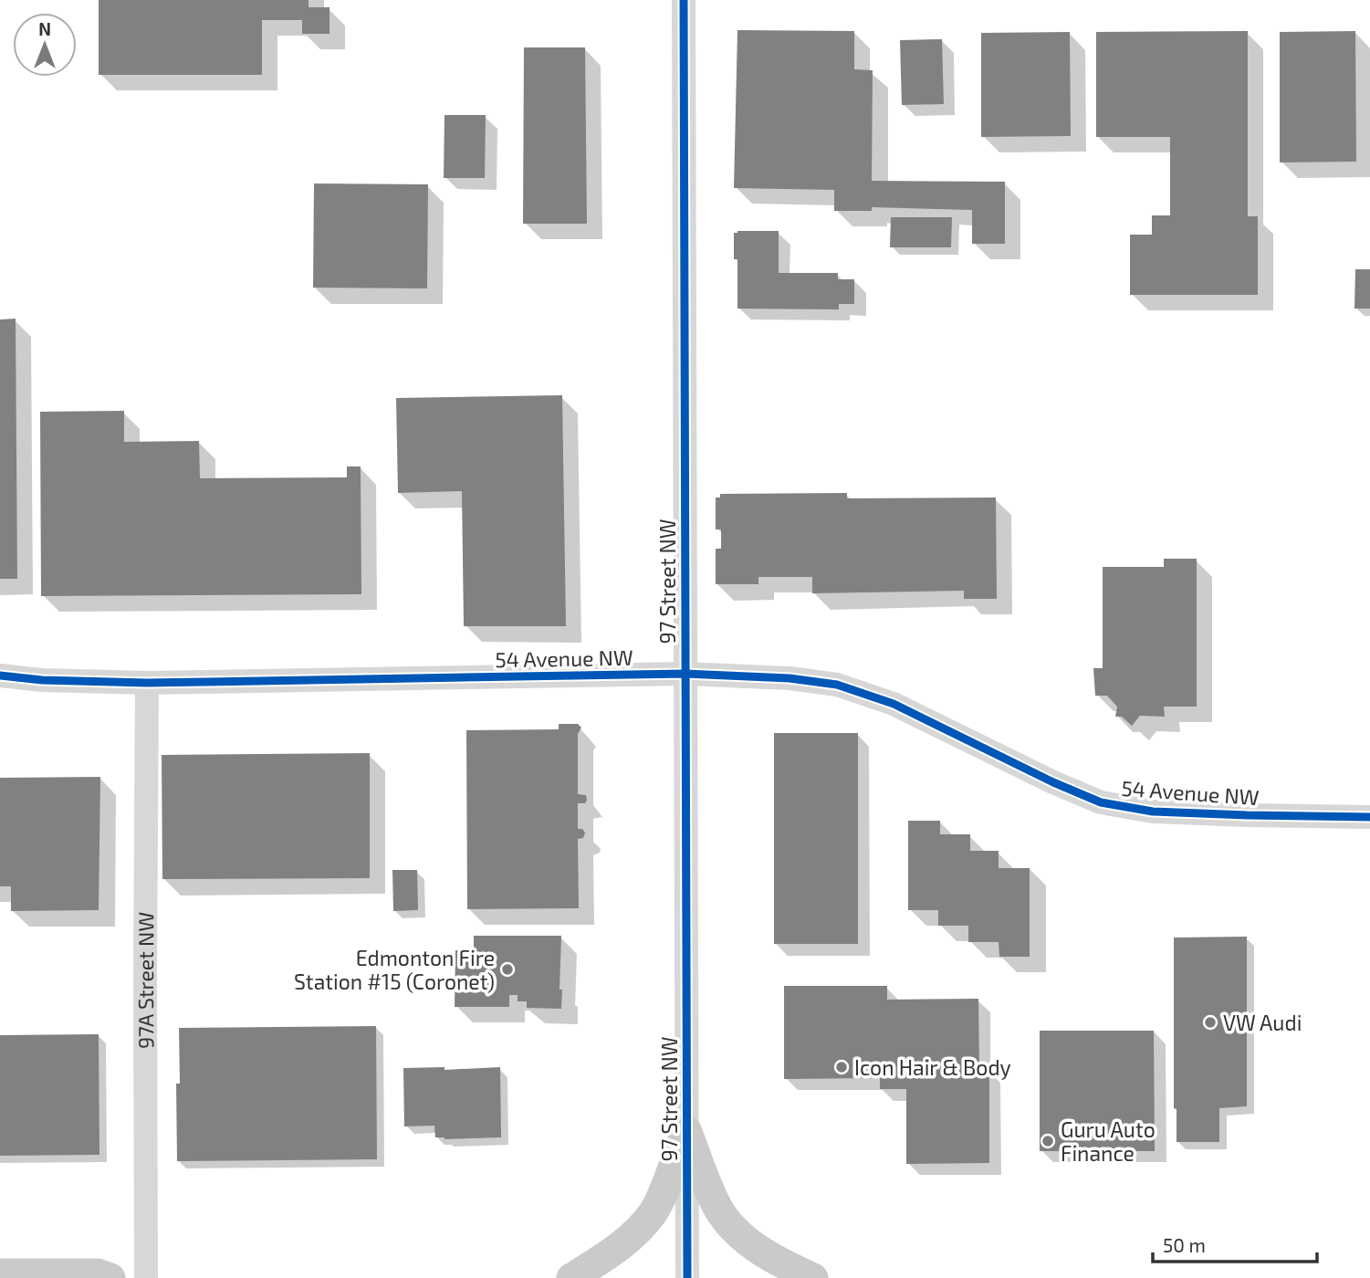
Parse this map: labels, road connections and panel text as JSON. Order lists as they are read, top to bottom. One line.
{"streets":{"street":["97 Street NW","54 Avenue NW","97A Street NW"]},"crossings":[["97 Street NW","54 Avenue NW"],["54 Avenue NW","97A Street NW"]],"places":["Edmonton Fire Station #15 (Coronet)","VW Audi","Icon Hair & Body","Guru Auto Finance"],"scale_bar":"50 m","north":"top"}
